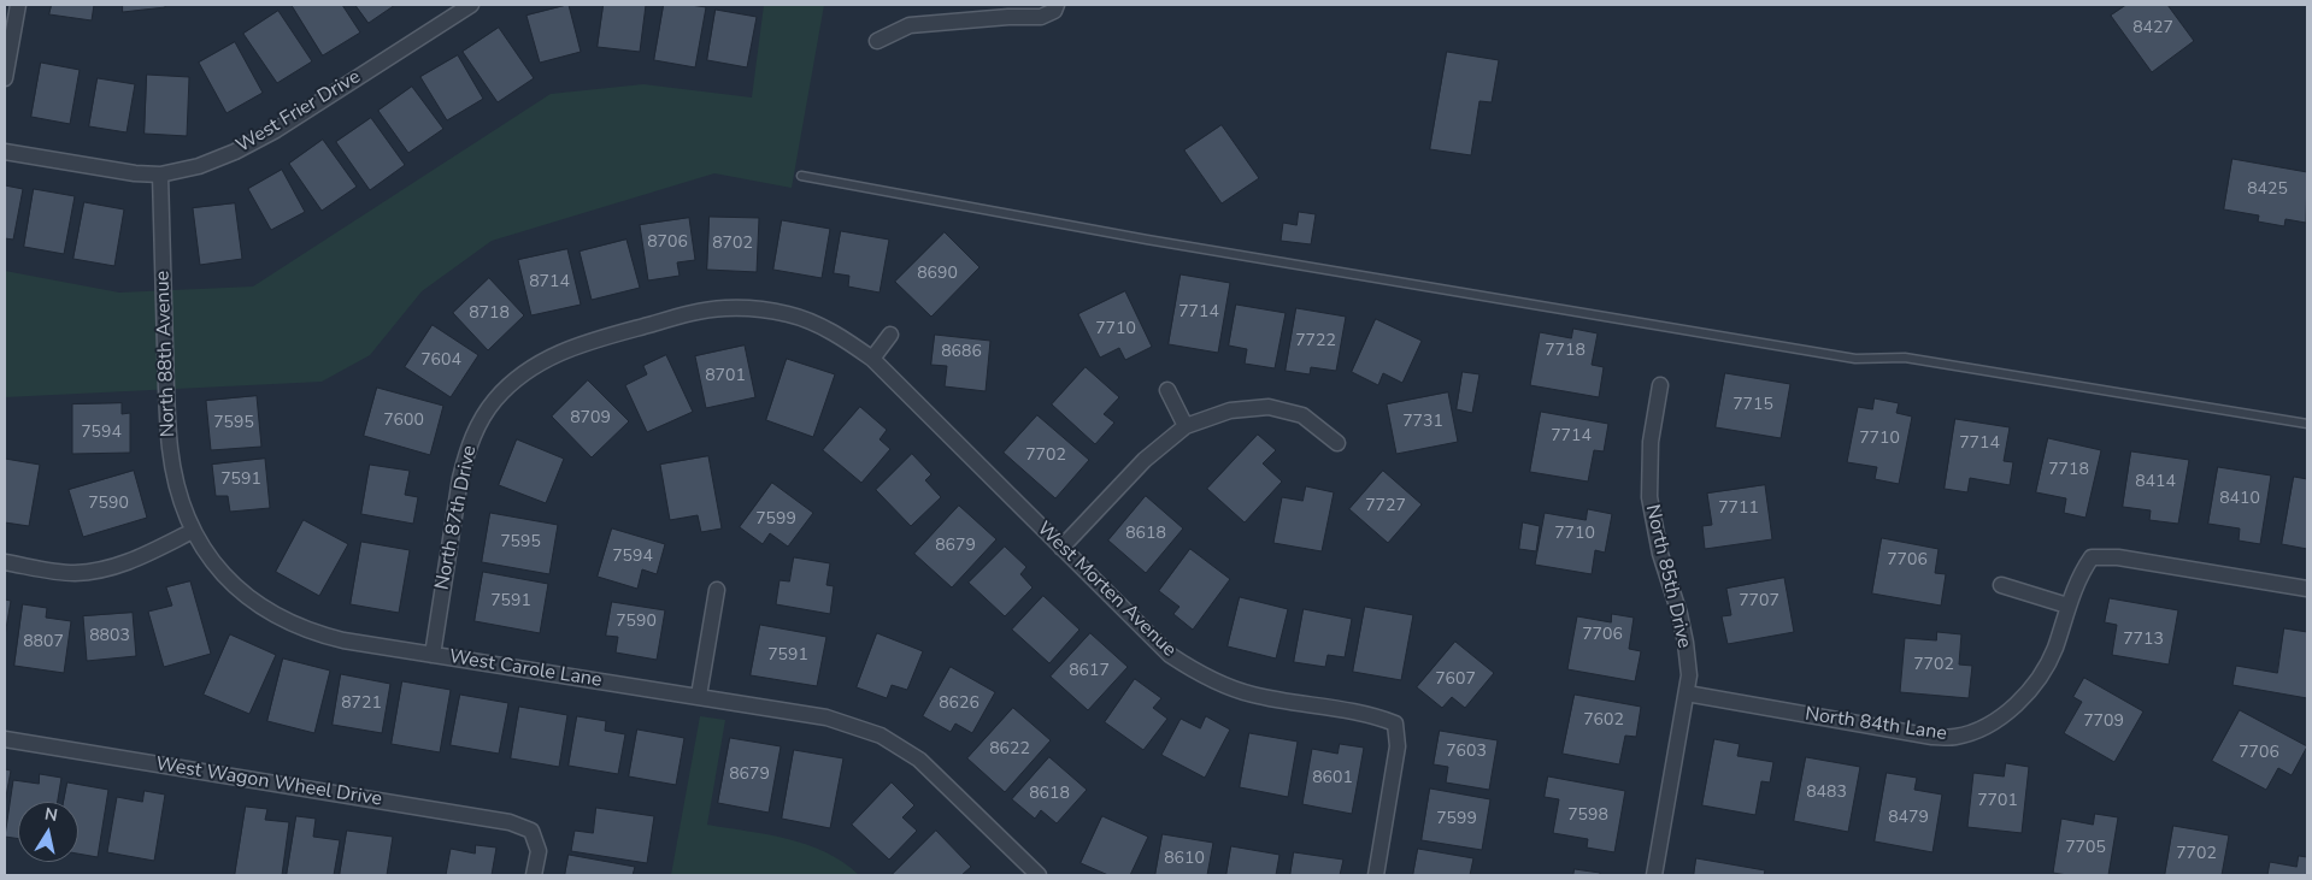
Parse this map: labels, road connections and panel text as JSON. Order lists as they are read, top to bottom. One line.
{"streets":{"street":["West Frier Drive","North 88th Avenue","North 87th Drive","North 85th Drive","West Morten Avenue","West Carole Lane","North 84th Lane","West Wagon Wheel Drive"]},"crossings":[["West Frier Drive","North 88th Avenue"],["North 88th Avenue","West Carole Lane"],["North 87th Drive","West Morten Avenue"],["North 87th Drive","West Carole Lane"],["North 85th Drive","North 84th Lane"]],"house_numbers":["8427","8425","8706","8702","8690","8714","7714","8718","7710","7722","7718","8686","7604","8701","7715","8709","7600","7731","7595","7594","7714","7710","7714","7702","7718","7591","8414","8410","7590","7727","7711","7599","8618","7710","7595","8679","7594","7706","7591","7707","7590","7706","8803","7713","8807","7591","7702","8617","7607","8721","8626","7602","7709","8622","7603","7706","8679","8601","8483","8618","7701","7598","8479","7599","7705","7702","8610"],"north":"top"}
